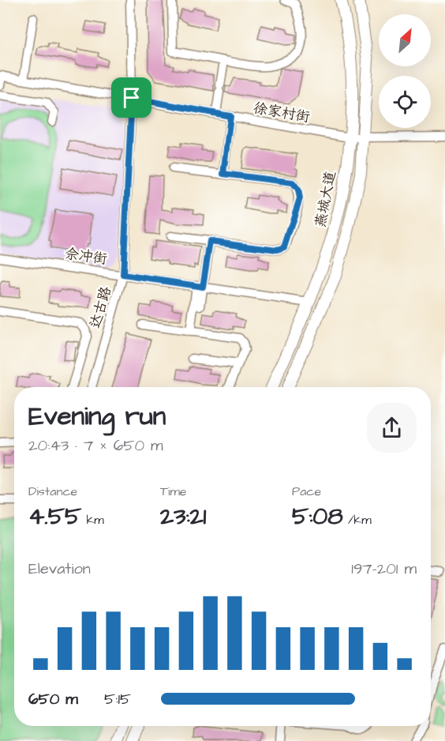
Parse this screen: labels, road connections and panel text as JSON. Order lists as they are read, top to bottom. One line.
{"streets":{"main road":["燕城大道"],"street":["徐家村街","佘冲街","达古路"]},"crossings":[["徐家村街","燕城大道"],["徐家村街","达古路"],["燕城大道","佘冲街"],["佘冲街","达古路"]],"north":"top right","page":{"heading":["Evening run","20:43 · 7 × 650 m"],"stats":[["Distance","4.55 km"],["Time","23:21"],["Pace","5:08 /km"]],"chart":["Elevation","197–201 m"],"list":[{"name":"650 m","note":"5:15"}]}}
